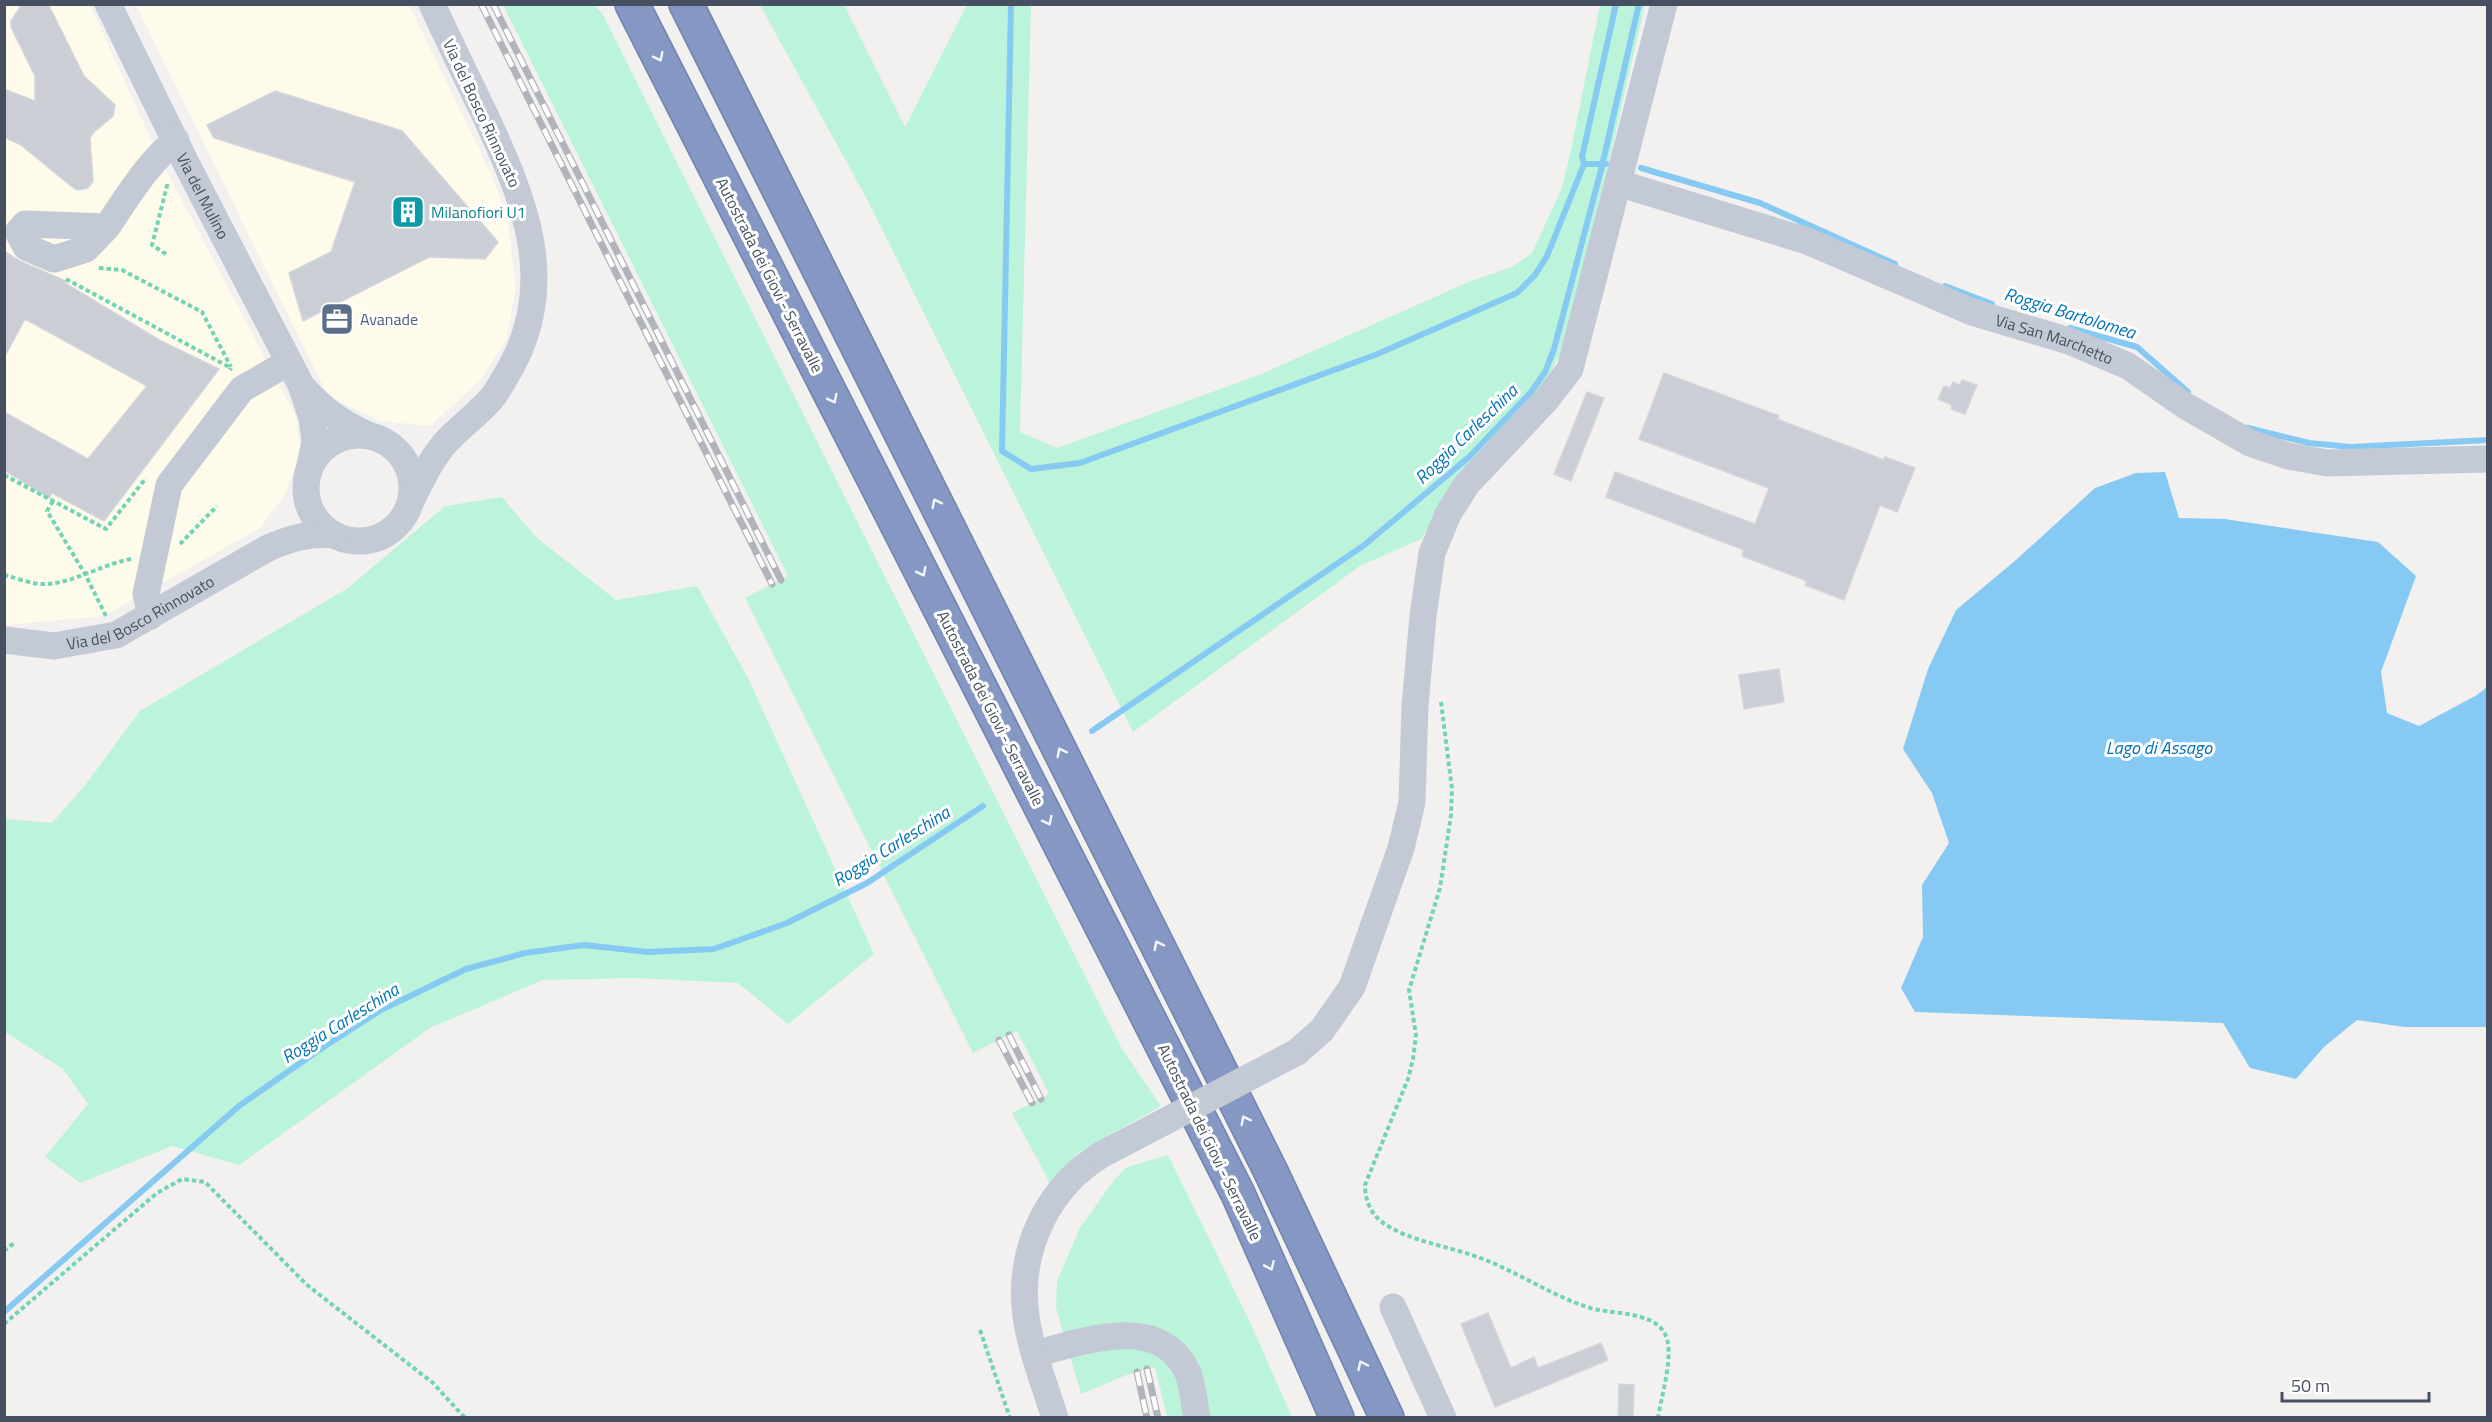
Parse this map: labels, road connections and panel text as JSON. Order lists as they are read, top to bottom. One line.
{"streets":{"highway":["Autostrada dei Giovi - Serravalle"],"street":["Via del Bosco Rinnovato","Via del Mulino","Via San Marchetto"]},"crossings":[["Via del Bosco Rinnovato","Via del Mulino"]],"water":["Roggia Bartolomea","Roggia Carleschina","Lago di Assago"],"places":{"building":["Milanofiori U1"],"office":["Avanade"]},"scale_bar":"50 m"}
